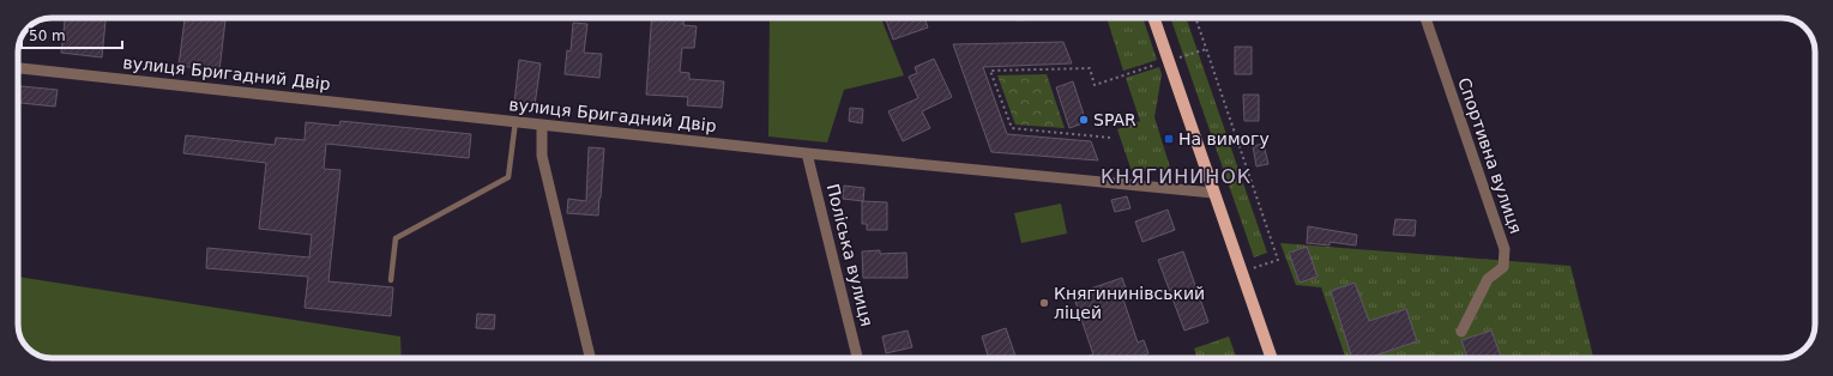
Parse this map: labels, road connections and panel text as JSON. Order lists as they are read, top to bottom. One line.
{"streets":{"street":["вулиця Бригадний Двір","Спортивна вулиця","Поліська вулиця"]},"crossings":[["вулиця Бригадний Двір","Поліська вулиця"]],"districts":["КНЯГИНИНОК"],"places":{"other":["SPAR","Княгининівський ліцей"],"transit":["На вимогу"]},"scale_bar":"50 m"}
